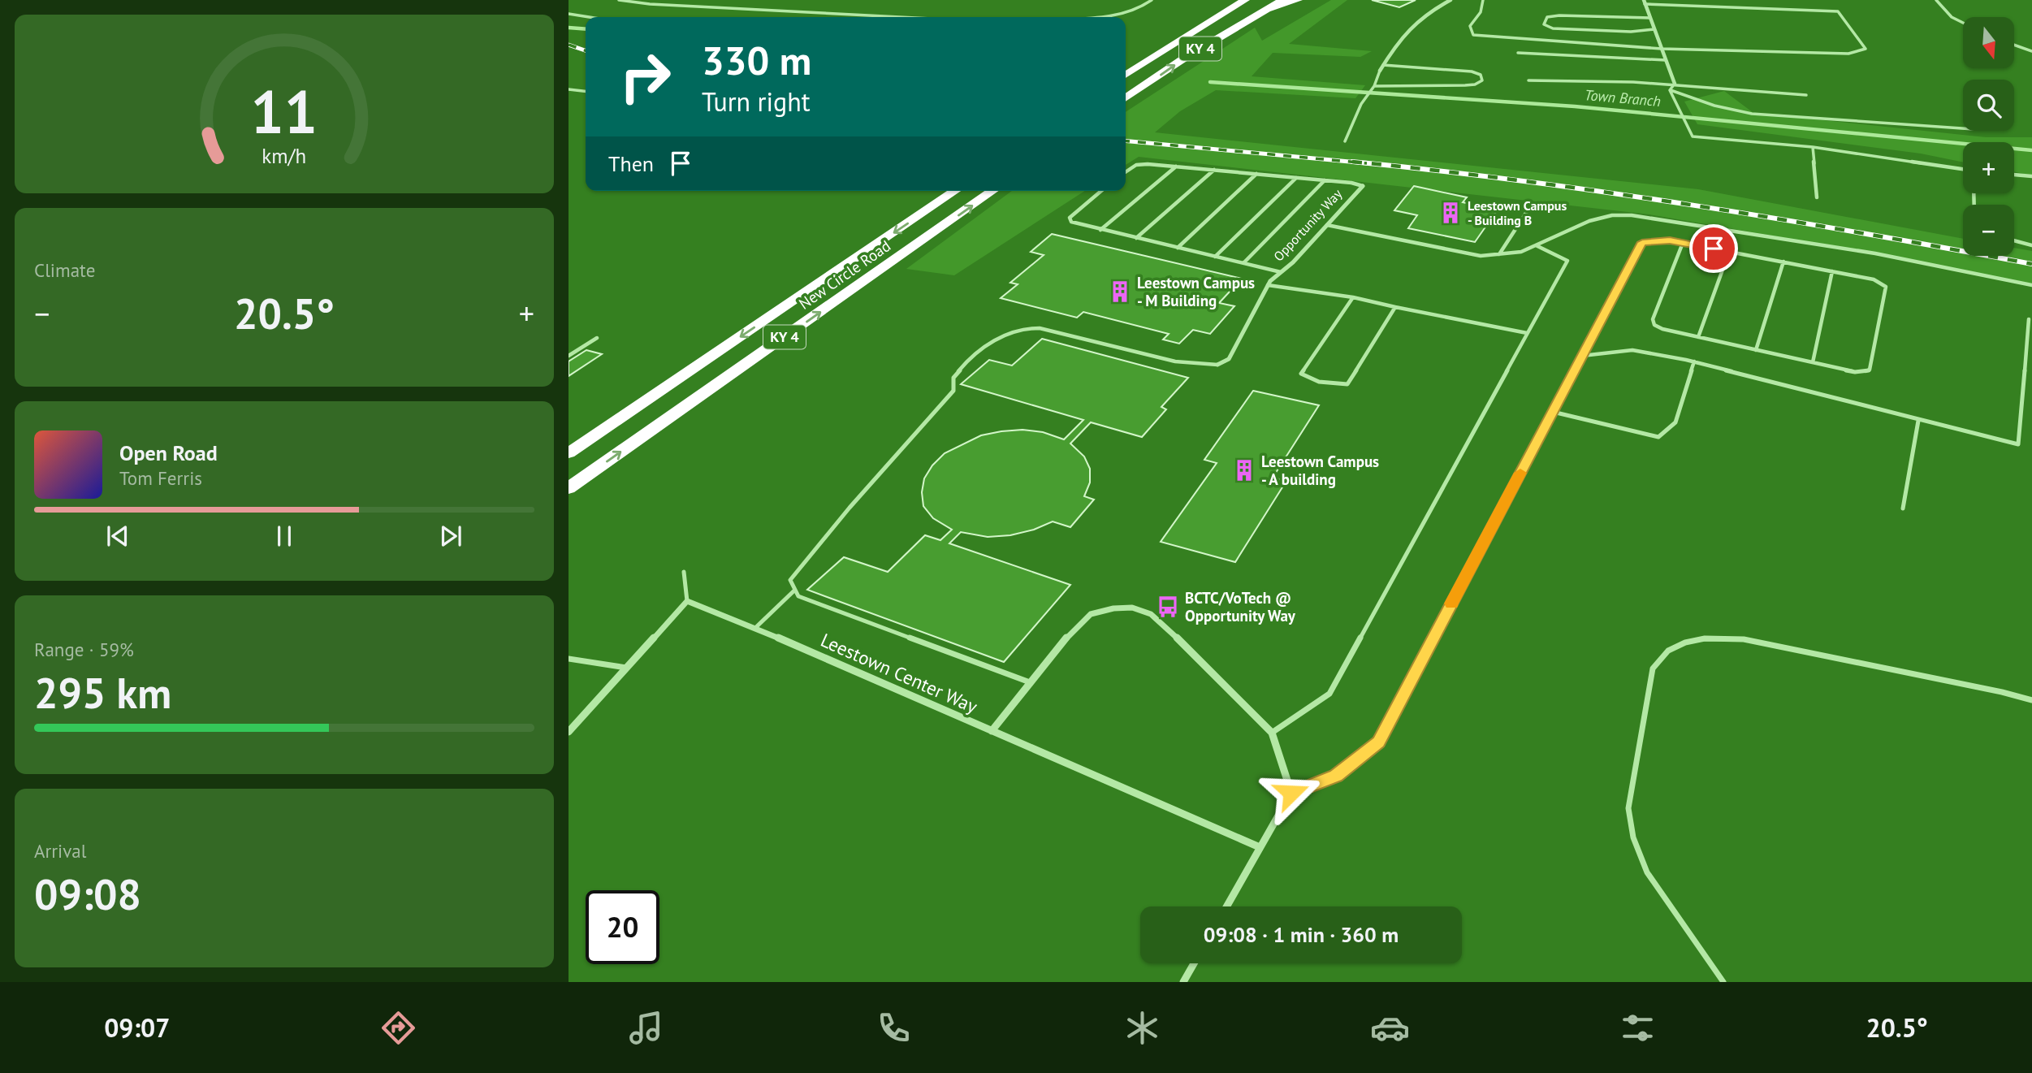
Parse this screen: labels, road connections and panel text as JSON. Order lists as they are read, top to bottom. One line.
{"streets":{"highway":["KY 4","New Circle Road"],"street":["Opportunity Way","Leestown Center Way"]},"water":["Town Branch"],"places":{"building":["Leestown Campus - Building B","Leestown Campus - M Building","Leestown Campus - A building"],"bus stop":["BCTC/VoTech @ Opportunity Way"]},"north":"bottom","page":{"map_buttons":["+","−"],"turn":["330 m","Turn right"],"then":"Then","tile":["Climate",["Range · 59%","295 km"],["Arrival","09:08"]],"heat":["−","20.5°","+"],"song":["Open Road","Tom Ferris"],"limit":"20","trip":"09:08 · 1 min · 360 m","tabs":["09:07","20.5°"],"gauge":["11","km/h"]}}
